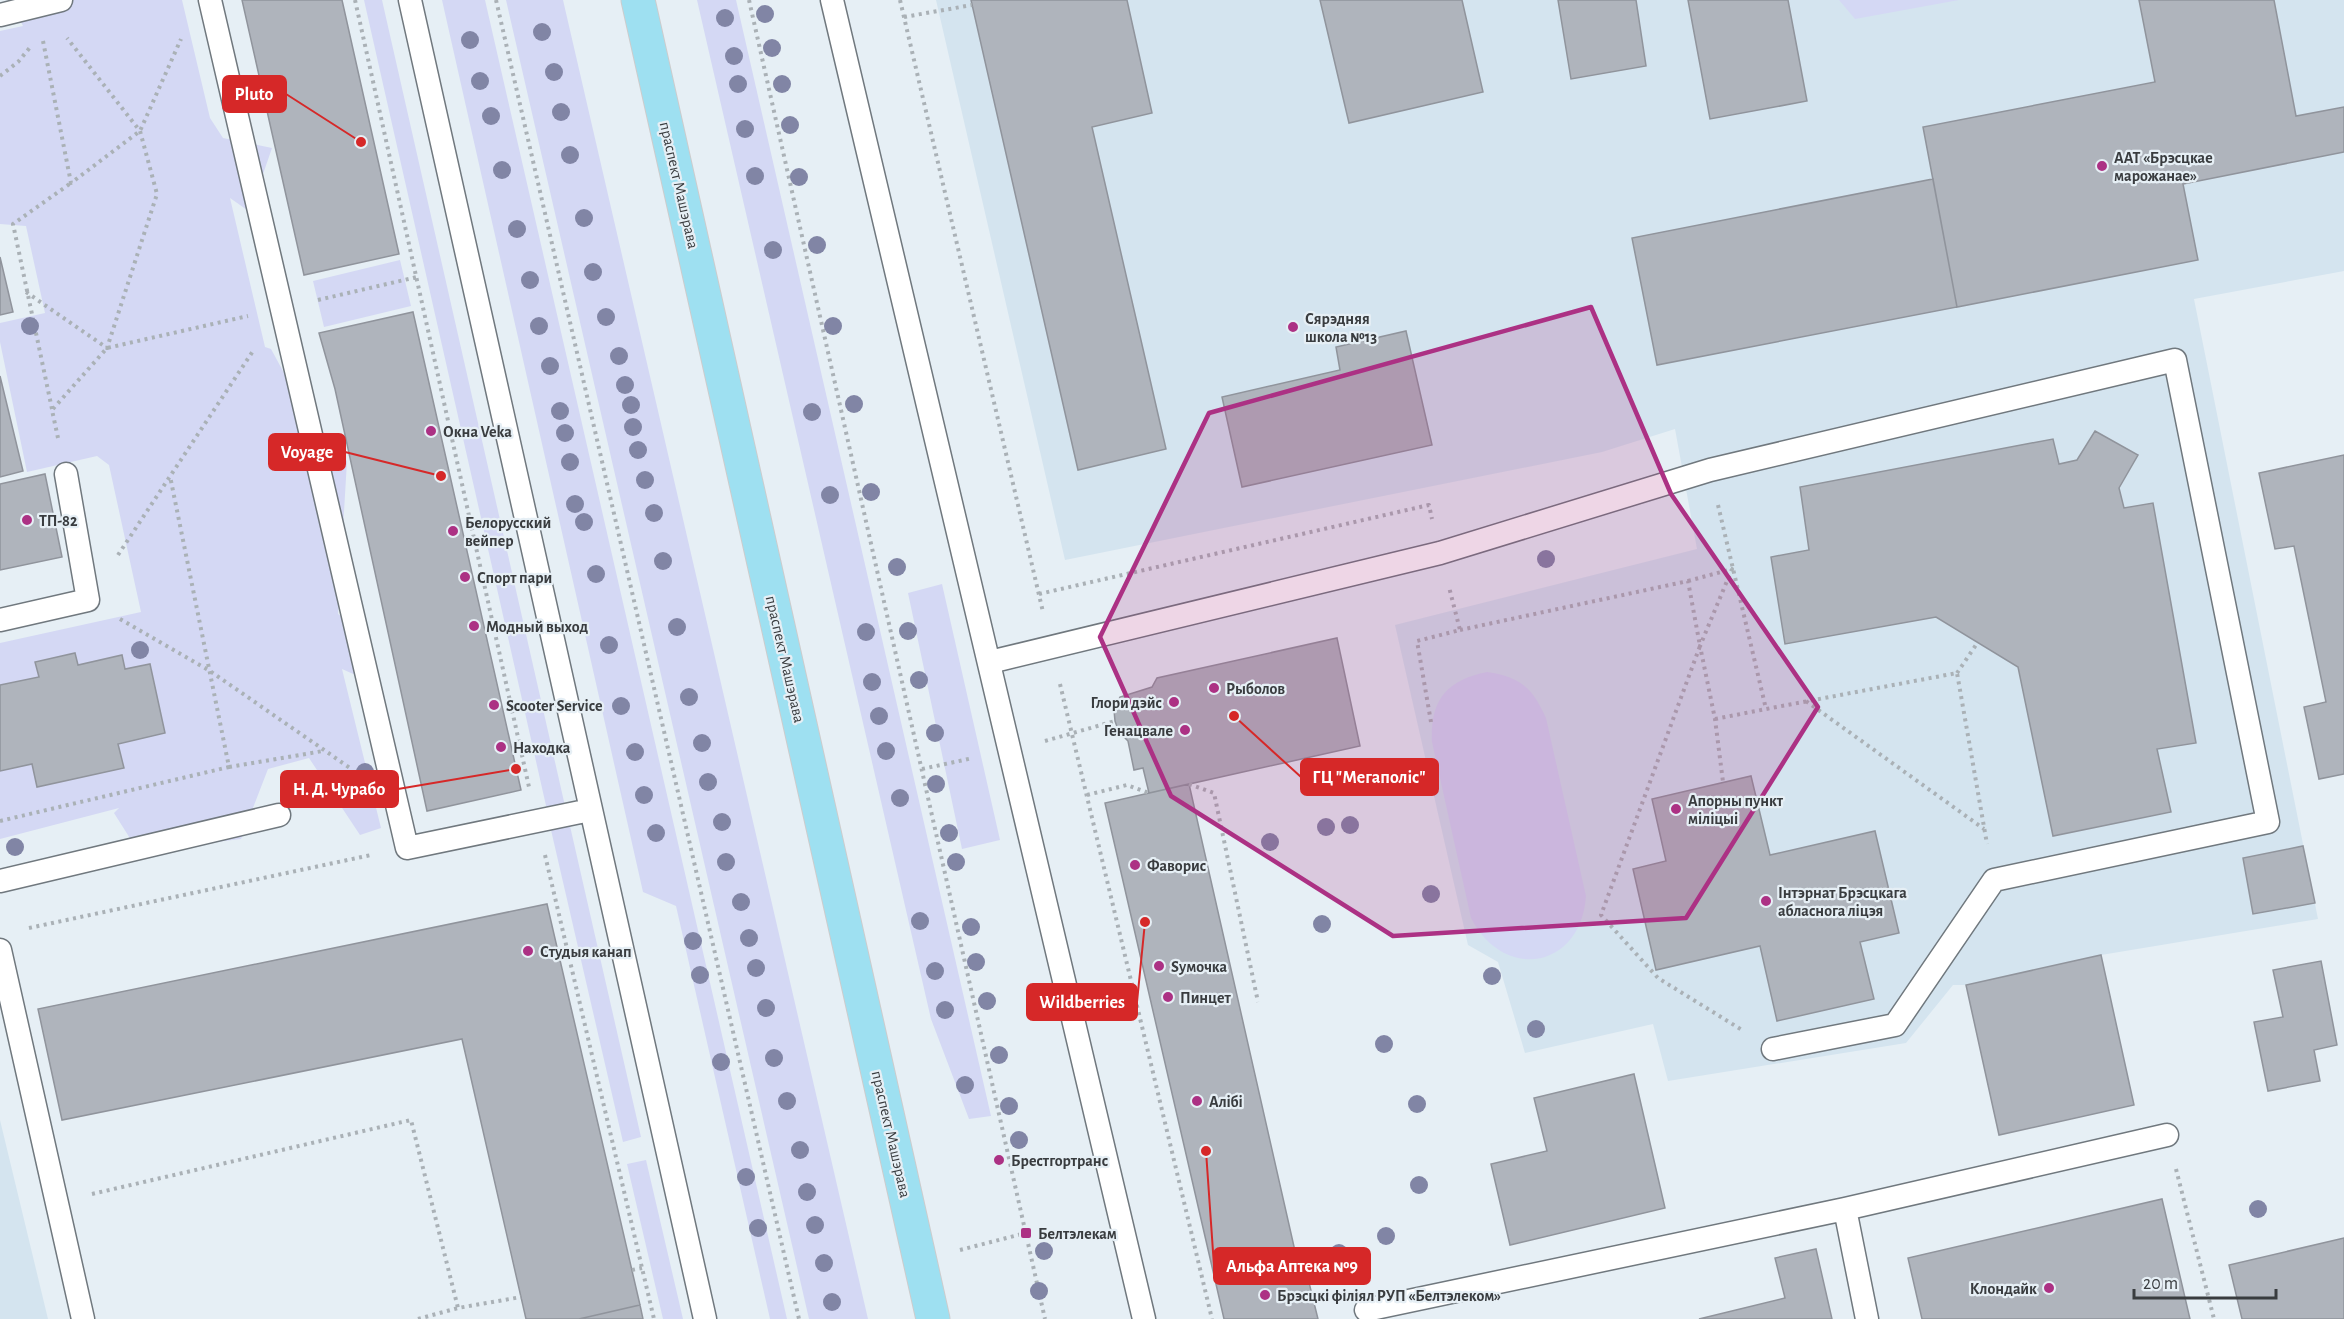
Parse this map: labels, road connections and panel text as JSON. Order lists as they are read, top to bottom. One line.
{"streets":{"main road":["праспект Машэрава"]},"places":{"other":["Pluto","ААТ «Брэсцкае марожанае»","Сярэдняя школа №13","Окна Veka","Voyage","ТП-82","Белорусский вейпер","Спорт пари","Модный выход","Рыболов","Глори дэйс","Scooter Service","ГЦ \"Мегаполіс\"","Генацвале","Находка","Н. Д. Чурабо","Апорны пункт міліцыі","Фаворис","Інтэрнат Брэсцкага абласнога ліцэя","Wildberries","Студыя канап","Sумочка","Пинцет","Алібі","Альфа Аптека №9","Брестгортранс","Клондайк","Брэсцкі філіял РУП «Белтэлеком»"],"transit":["Белтэлекам"]},"scale_bar":"20 m"}
